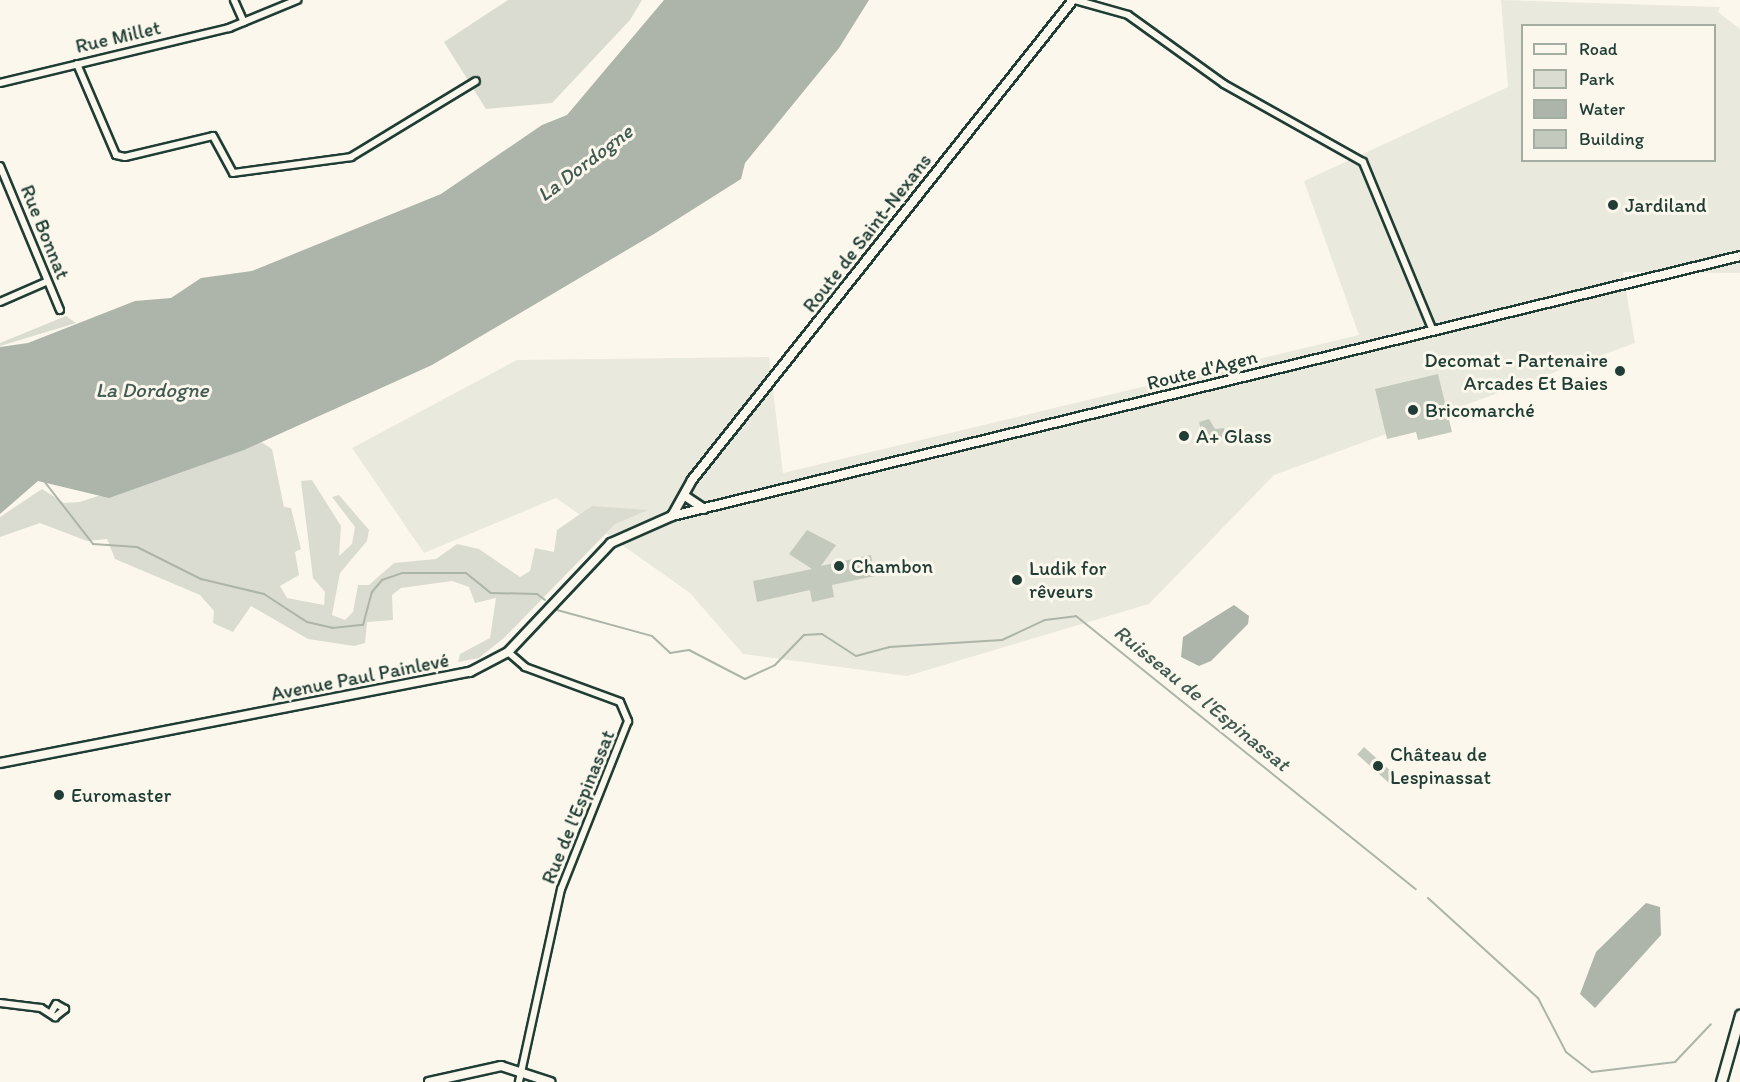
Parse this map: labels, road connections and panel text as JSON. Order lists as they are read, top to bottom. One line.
{"streets":{"main road":["Route de Saint-Nexans","Route d'Agen","Avenue Paul Painlevé"],"street":["Rue Millet","Rue Bonnat","Rue de l'Espinassat"]},"crossings":[["Route de Saint-Nexans","Route d'Agen"],["Route de Saint-Nexans","Avenue Paul Painlevé"],["Route d'Agen","Avenue Paul Painlevé"],["Avenue Paul Painlevé","Rue de l'Espinassat"]],"water":["La Dordogne","Ruisseau de l'Espinassat"],"places":["Jardiland","Decomat - Partenaire Arcades Et Baies","Bricomarché","A+ Glass","Chambon","Ludik for rêveurs","Château de Lespinassat","Euromaster"],"legend":["Road","Park","Water","Building"]}
